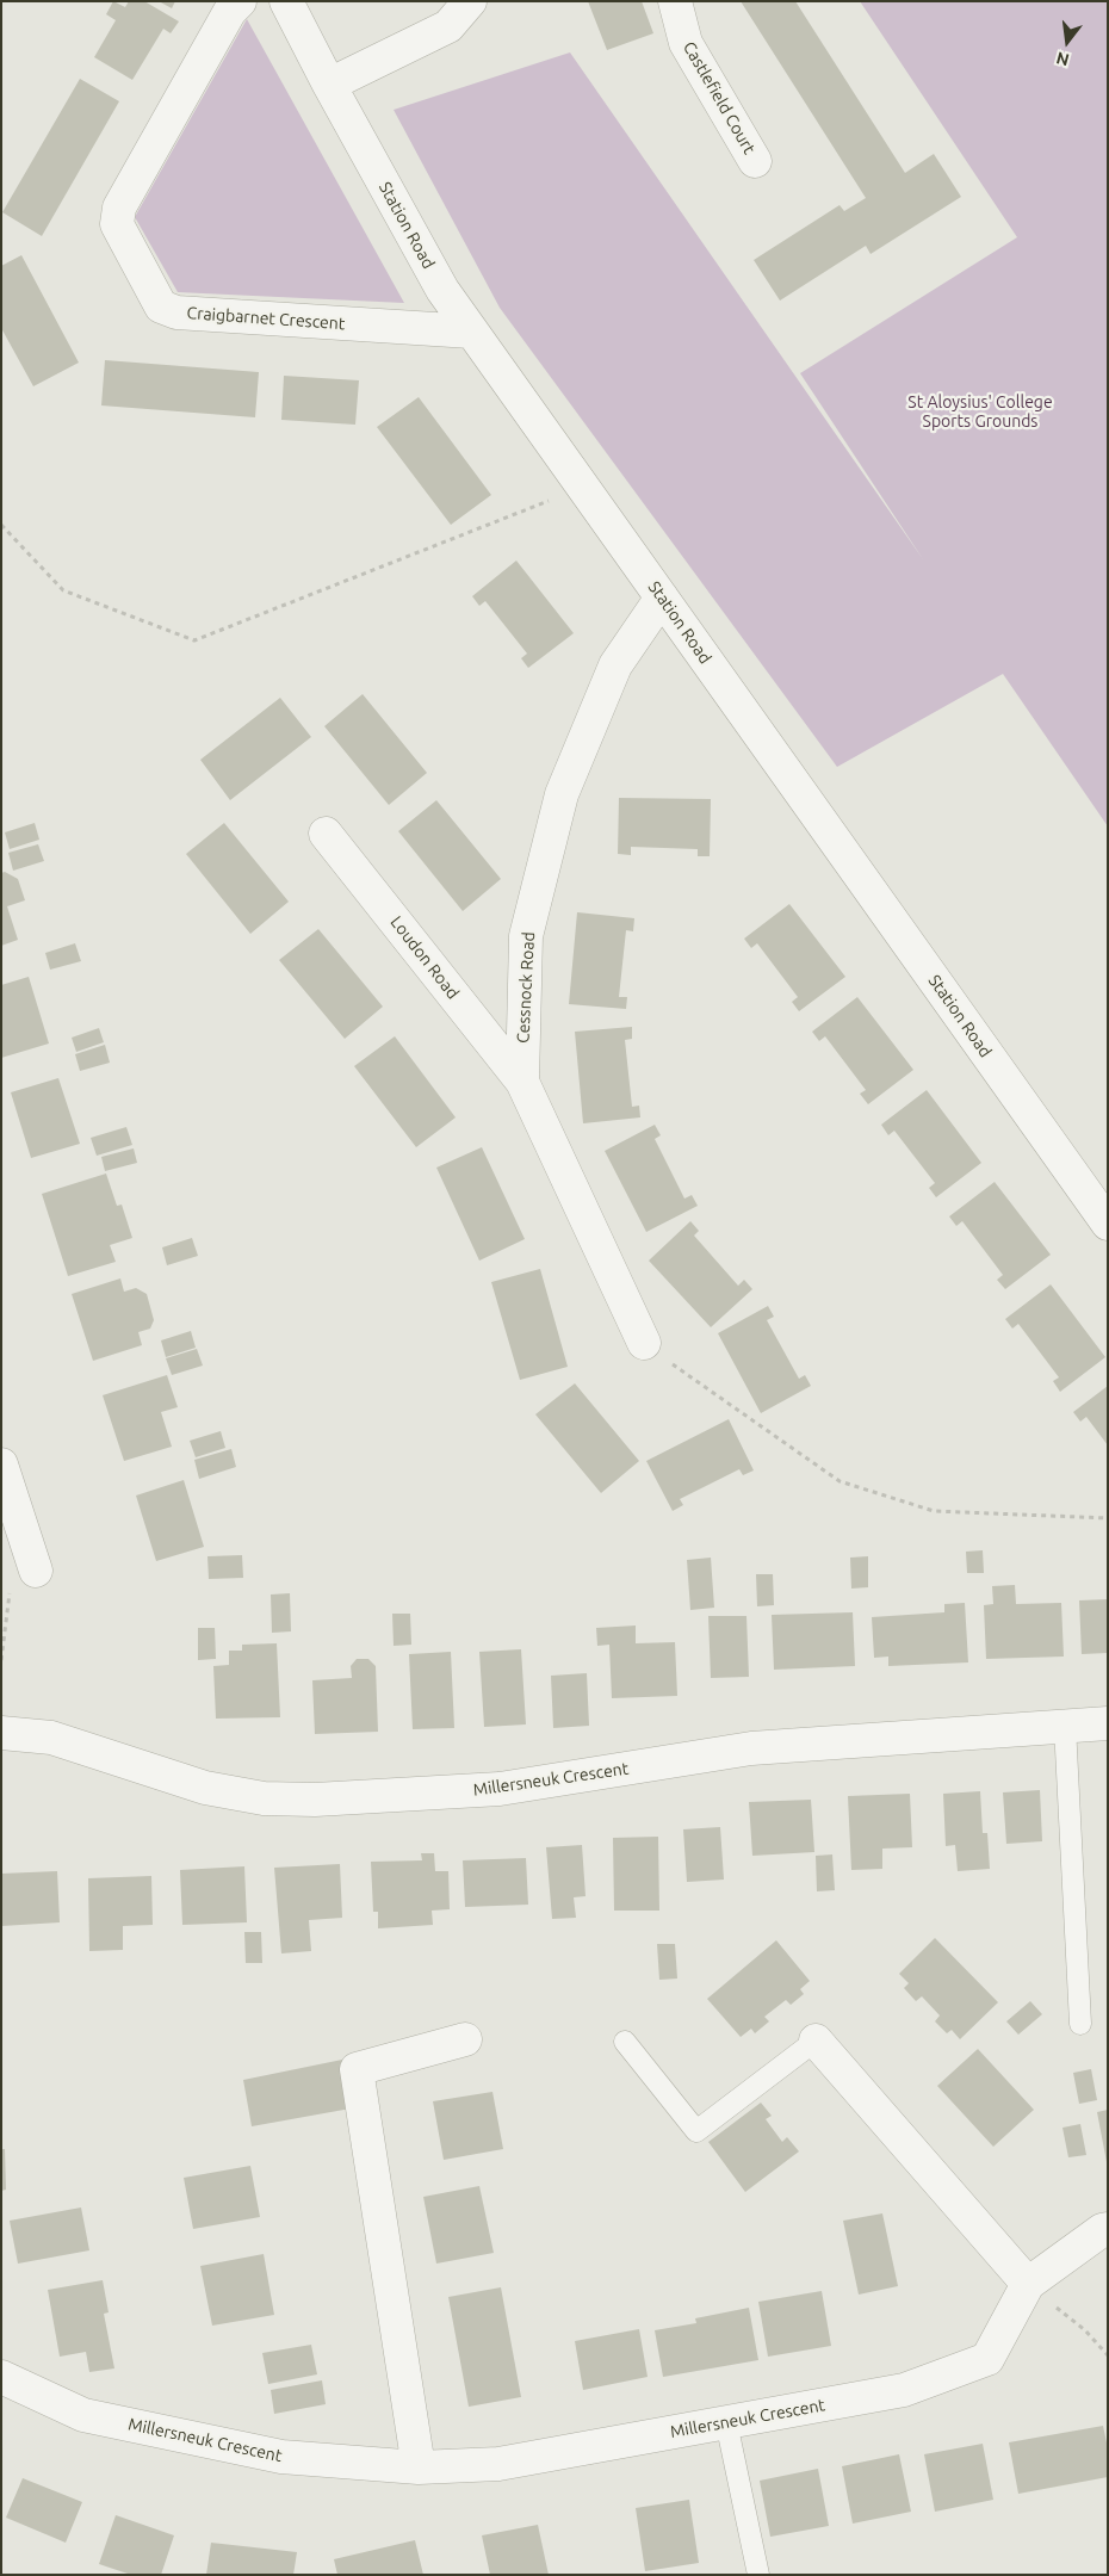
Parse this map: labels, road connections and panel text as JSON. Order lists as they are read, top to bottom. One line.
{"streets":{"street":["Castlefield Court","Station Road","Craigbarnet Crescent","Loudon Road","Cessnock Road","Millersneuk Crescent"]},"crossings":[["Station Road","Craigbarnet Crescent"],["Station Road","Cessnock Road"],["Loudon Road","Cessnock Road"]],"parks":["St Aloysius' College Sports Grounds"],"north":"bottom"}
